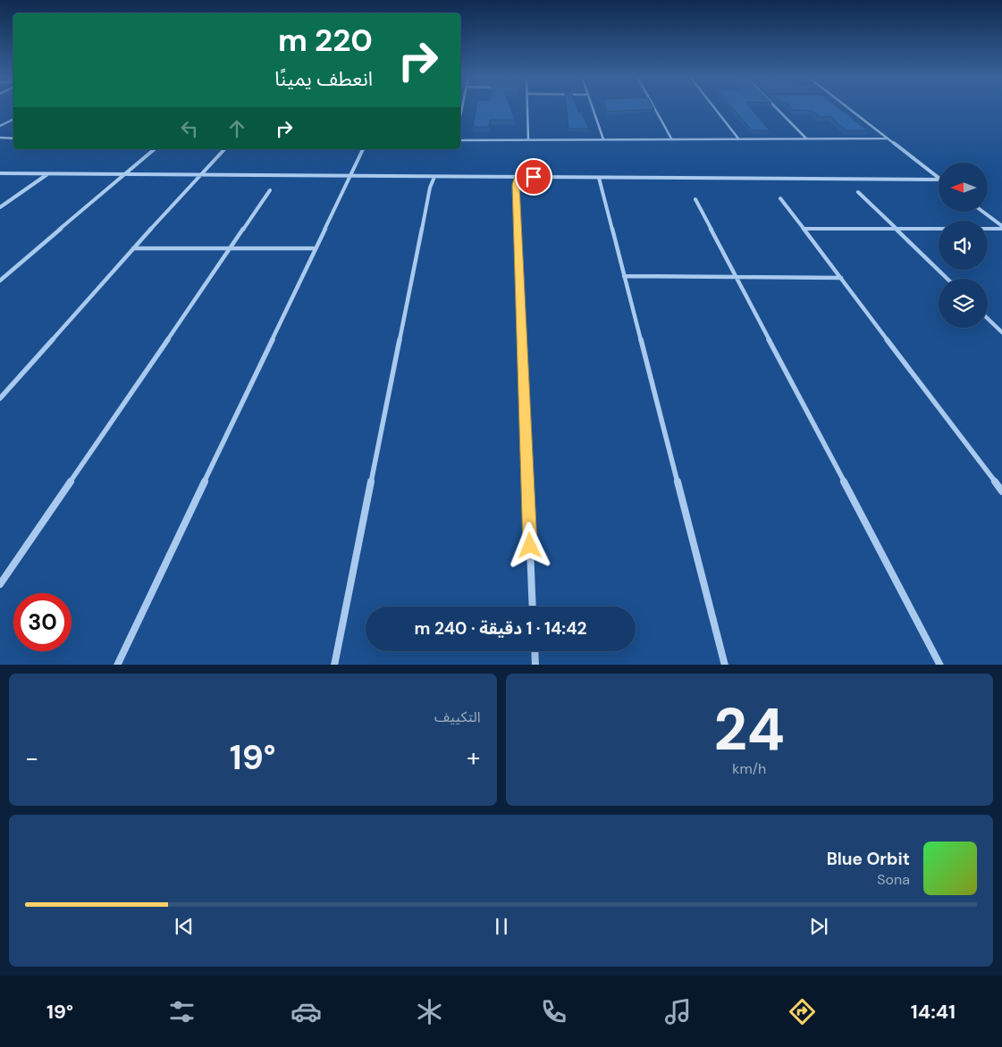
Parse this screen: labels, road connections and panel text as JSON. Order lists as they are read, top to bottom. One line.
{"north":"left","page":{"turn":["220 m","انعطف يمينًا"],"limit":"30","trip":"14:42 · 1 دقيقة · 240 m","tile":[["24","km/h"],"التكييف"],"heat":["−","19°","+"],"song":["Blue Orbit","Sona"],"tabs":["14:41","19°"]}}
